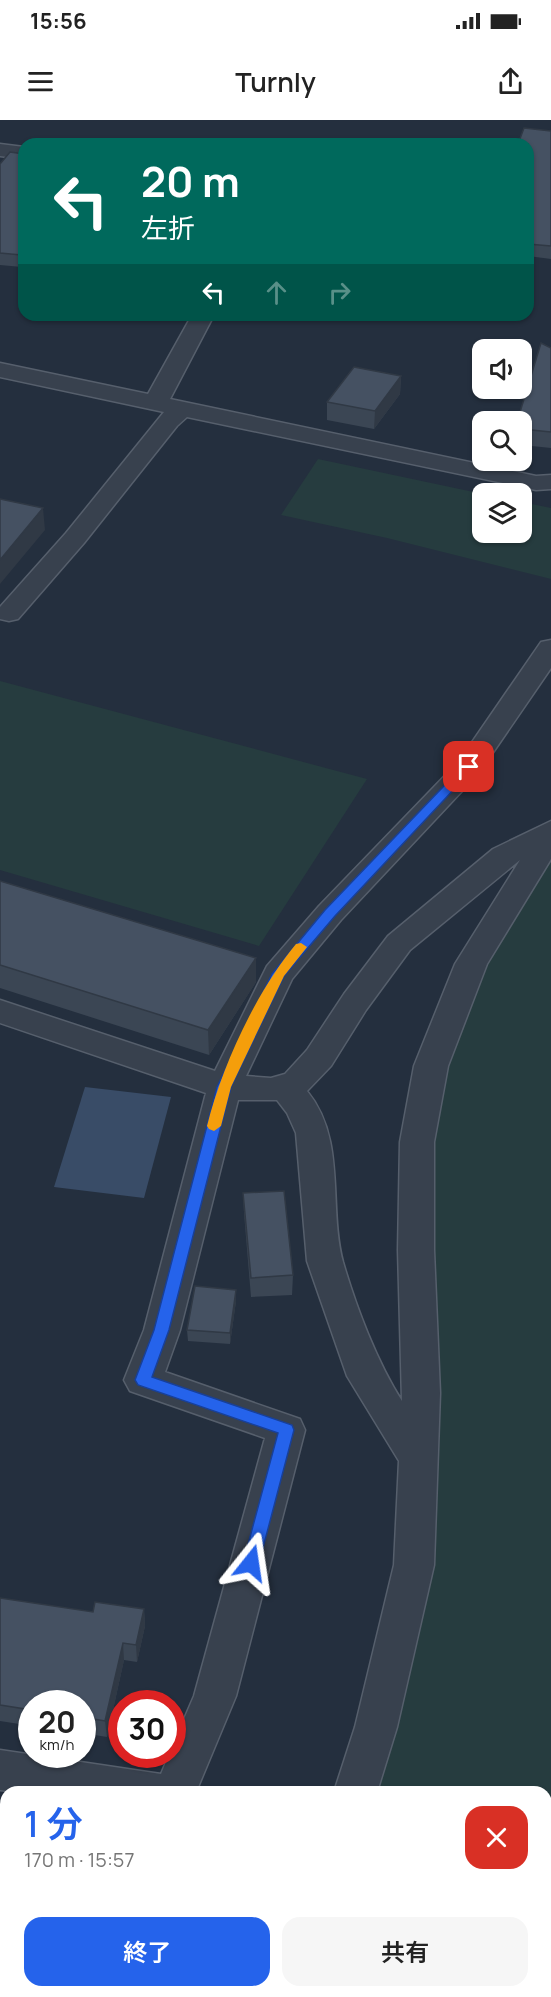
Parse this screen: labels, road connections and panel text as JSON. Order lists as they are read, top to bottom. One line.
{"page":{"status":"15:56","header":"Turnly","turn":["20 m","左折"],"speed":"20 km/h","limit":"30","heading":["1 分","170 m · 15:57"],"buttons":["終了","共有"]}}
